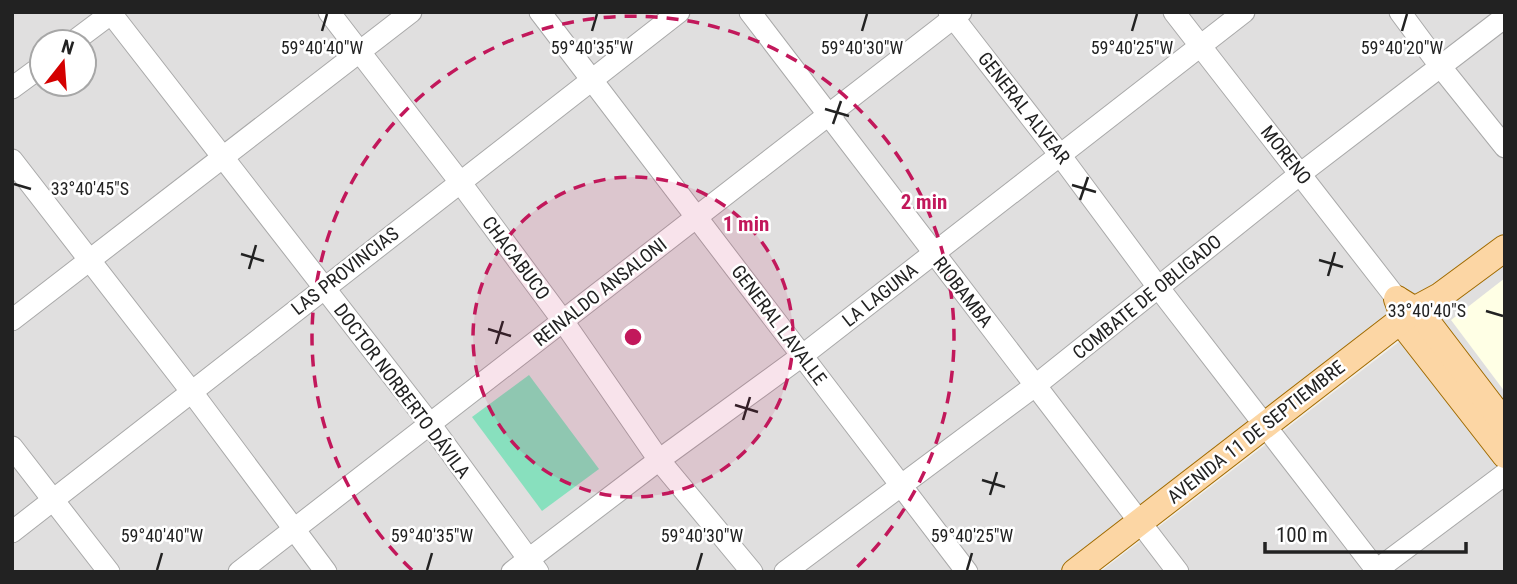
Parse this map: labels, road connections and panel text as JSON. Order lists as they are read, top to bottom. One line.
{"streets":{"main road":["AVENIDA 11 DE SEPTIEMBRE"],"street":["GENERAL ALVEAR","MORENO","CHACABUCO","LAS PROVINCIAS","REINALDO ANSALONI","RIOBAMBA","LA LAGUNA","COMBATE DE OBLIGADO","GENERAL LAVALLE","DOCTOR NORBERTO DÁVILA"]},"crossings":[["GENERAL ALVEAR","REINALDO ANSALONI"],["GENERAL ALVEAR","LA LAGUNA"],["GENERAL ALVEAR","COMBATE DE OBLIGADO"],["GENERAL ALVEAR","AVENIDA 11 DE SEPTIEMBRE"],["MORENO","LA LAGUNA"],["MORENO","COMBATE DE OBLIGADO"],["MORENO","AVENIDA 11 DE SEPTIEMBRE"],["CHACABUCO","LAS PROVINCIAS"],["CHACABUCO","REINALDO ANSALONI"],["CHACABUCO","LA LAGUNA"],["LAS PROVINCIAS","GENERAL LAVALLE"],["LAS PROVINCIAS","DOCTOR NORBERTO DÁVILA"],["REINALDO ANSALONI","RIOBAMBA"],["REINALDO ANSALONI","GENERAL LAVALLE"],["REINALDO ANSALONI","DOCTOR NORBERTO DÁVILA"],["RIOBAMBA","LA LAGUNA"],["RIOBAMBA","COMBATE DE OBLIGADO"],["RIOBAMBA","AVENIDA 11 DE SEPTIEMBRE"],["LA LAGUNA","GENERAL LAVALLE"],["LA LAGUNA","DOCTOR NORBERTO DÁVILA"],["COMBATE DE OBLIGADO","GENERAL LAVALLE"]],"scale_bar":"100 m","north":"top","coordinates":["59°40'40\"W","59°40'35\"W","59°40'30\"W","59°40'25\"W","59°40'20\"W","33°40'45\"S","33°40'40\"S"],"rings":["2 min","1 min"]}
